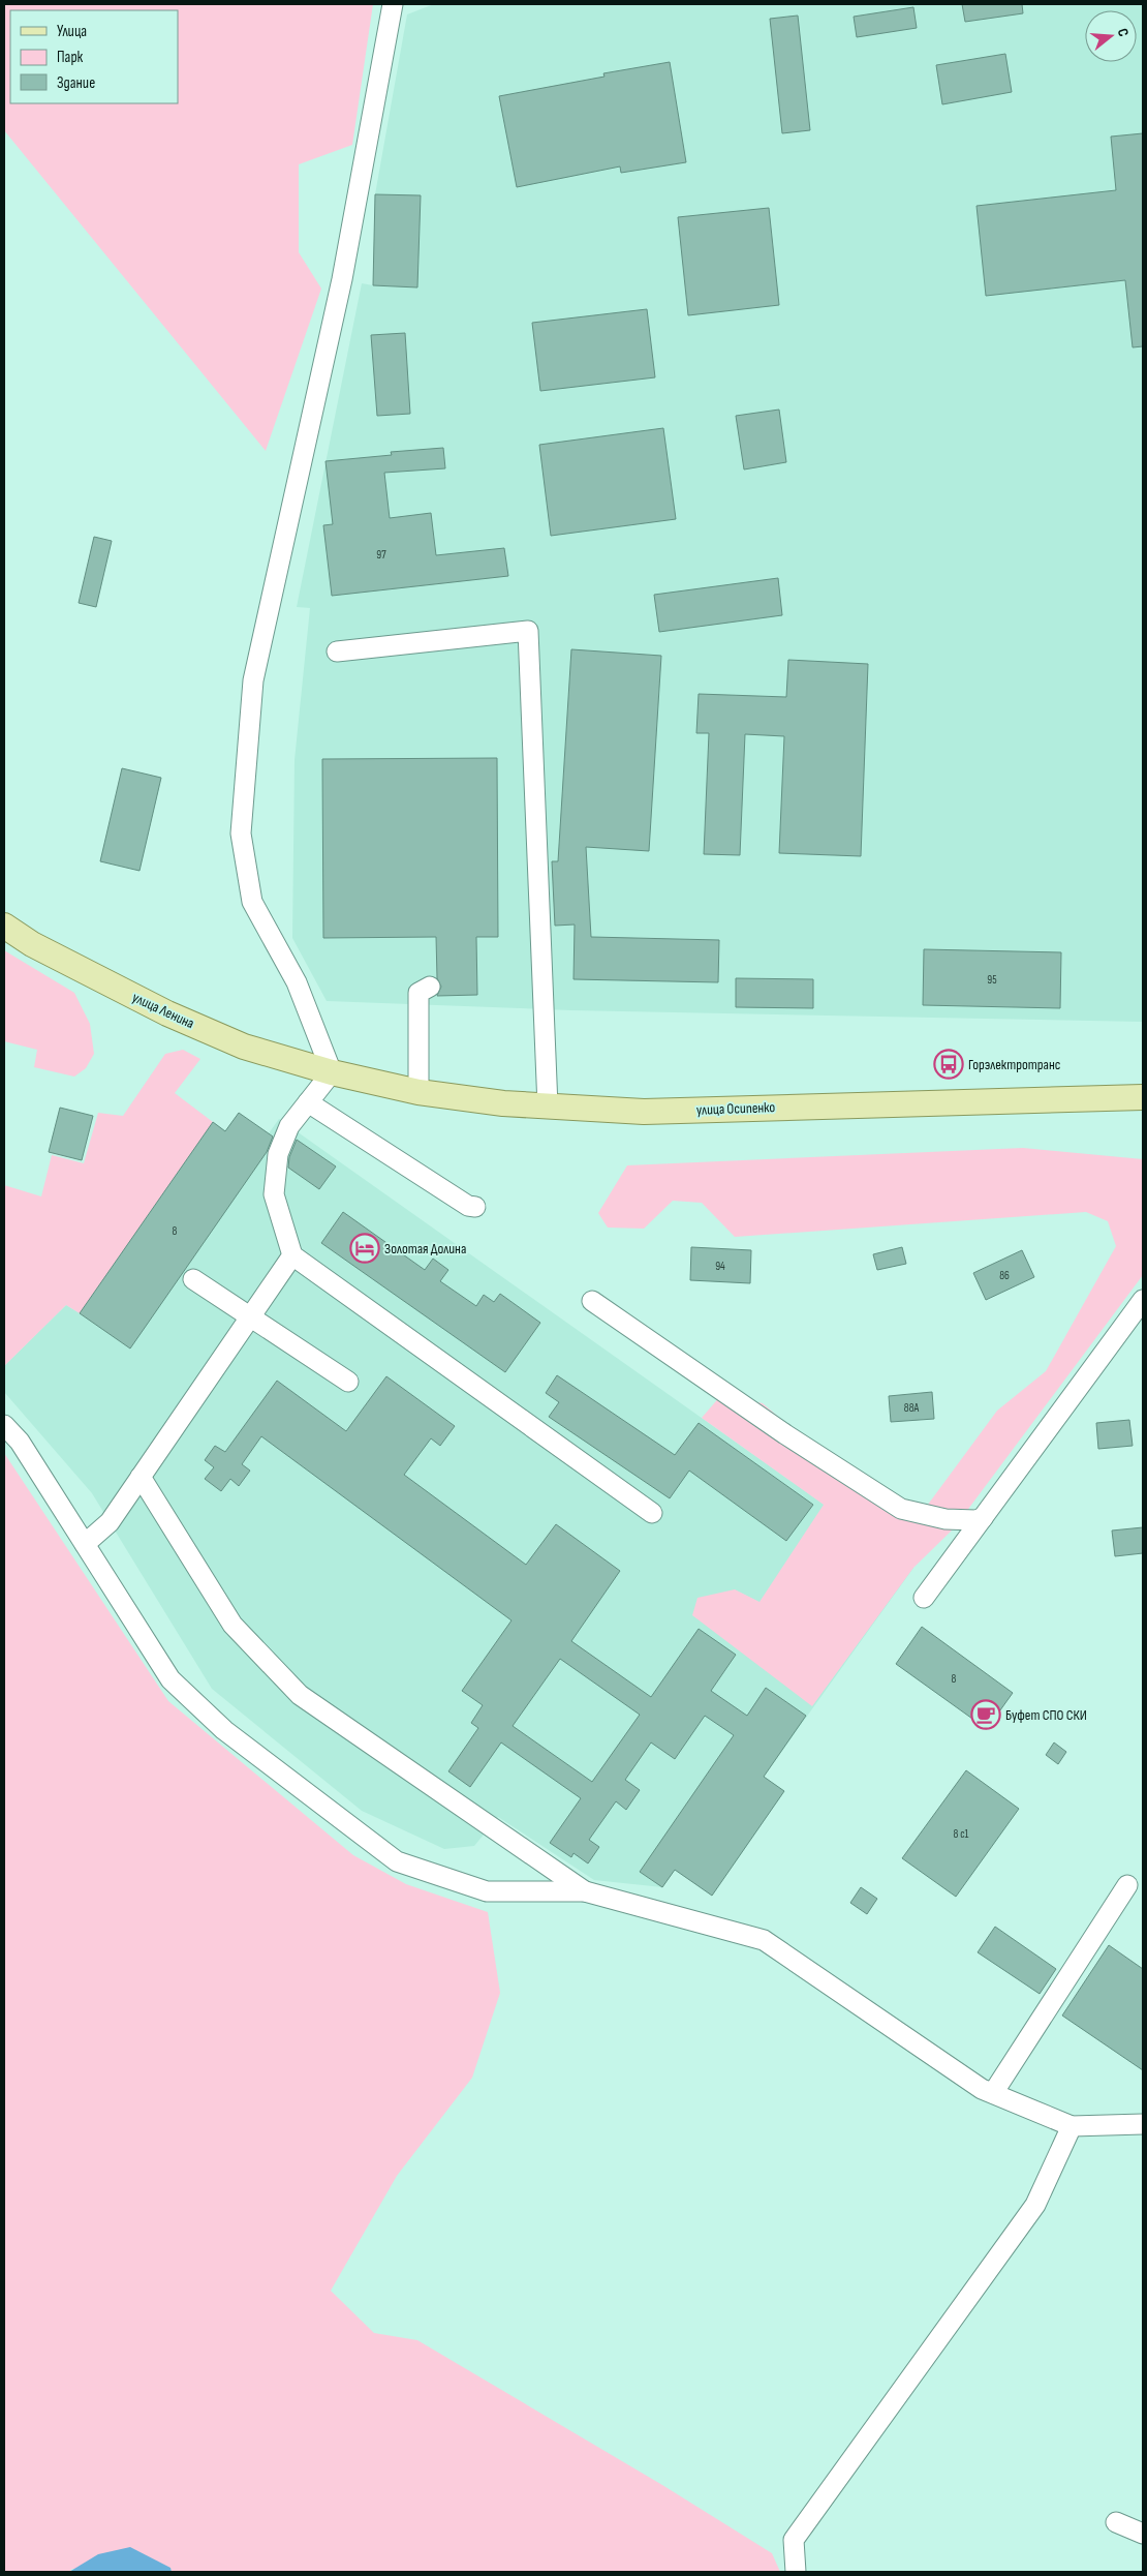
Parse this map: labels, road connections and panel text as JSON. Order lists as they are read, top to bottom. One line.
{"streets":{"main road":["улица Ленина","улица Осипенко"]},"crossings":[["улица Ленина","улица Осипенко"]],"places":{"bus stop":["Горэлектротранс"],"hotel":["Золотая Долина"],"cafe":["Буфет СПО СКИ"]},"house_numbers":["97","95","8","94","86","88А","8","8 с1"],"legend":["Улица","Парк","Здание"],"north":"right"}
